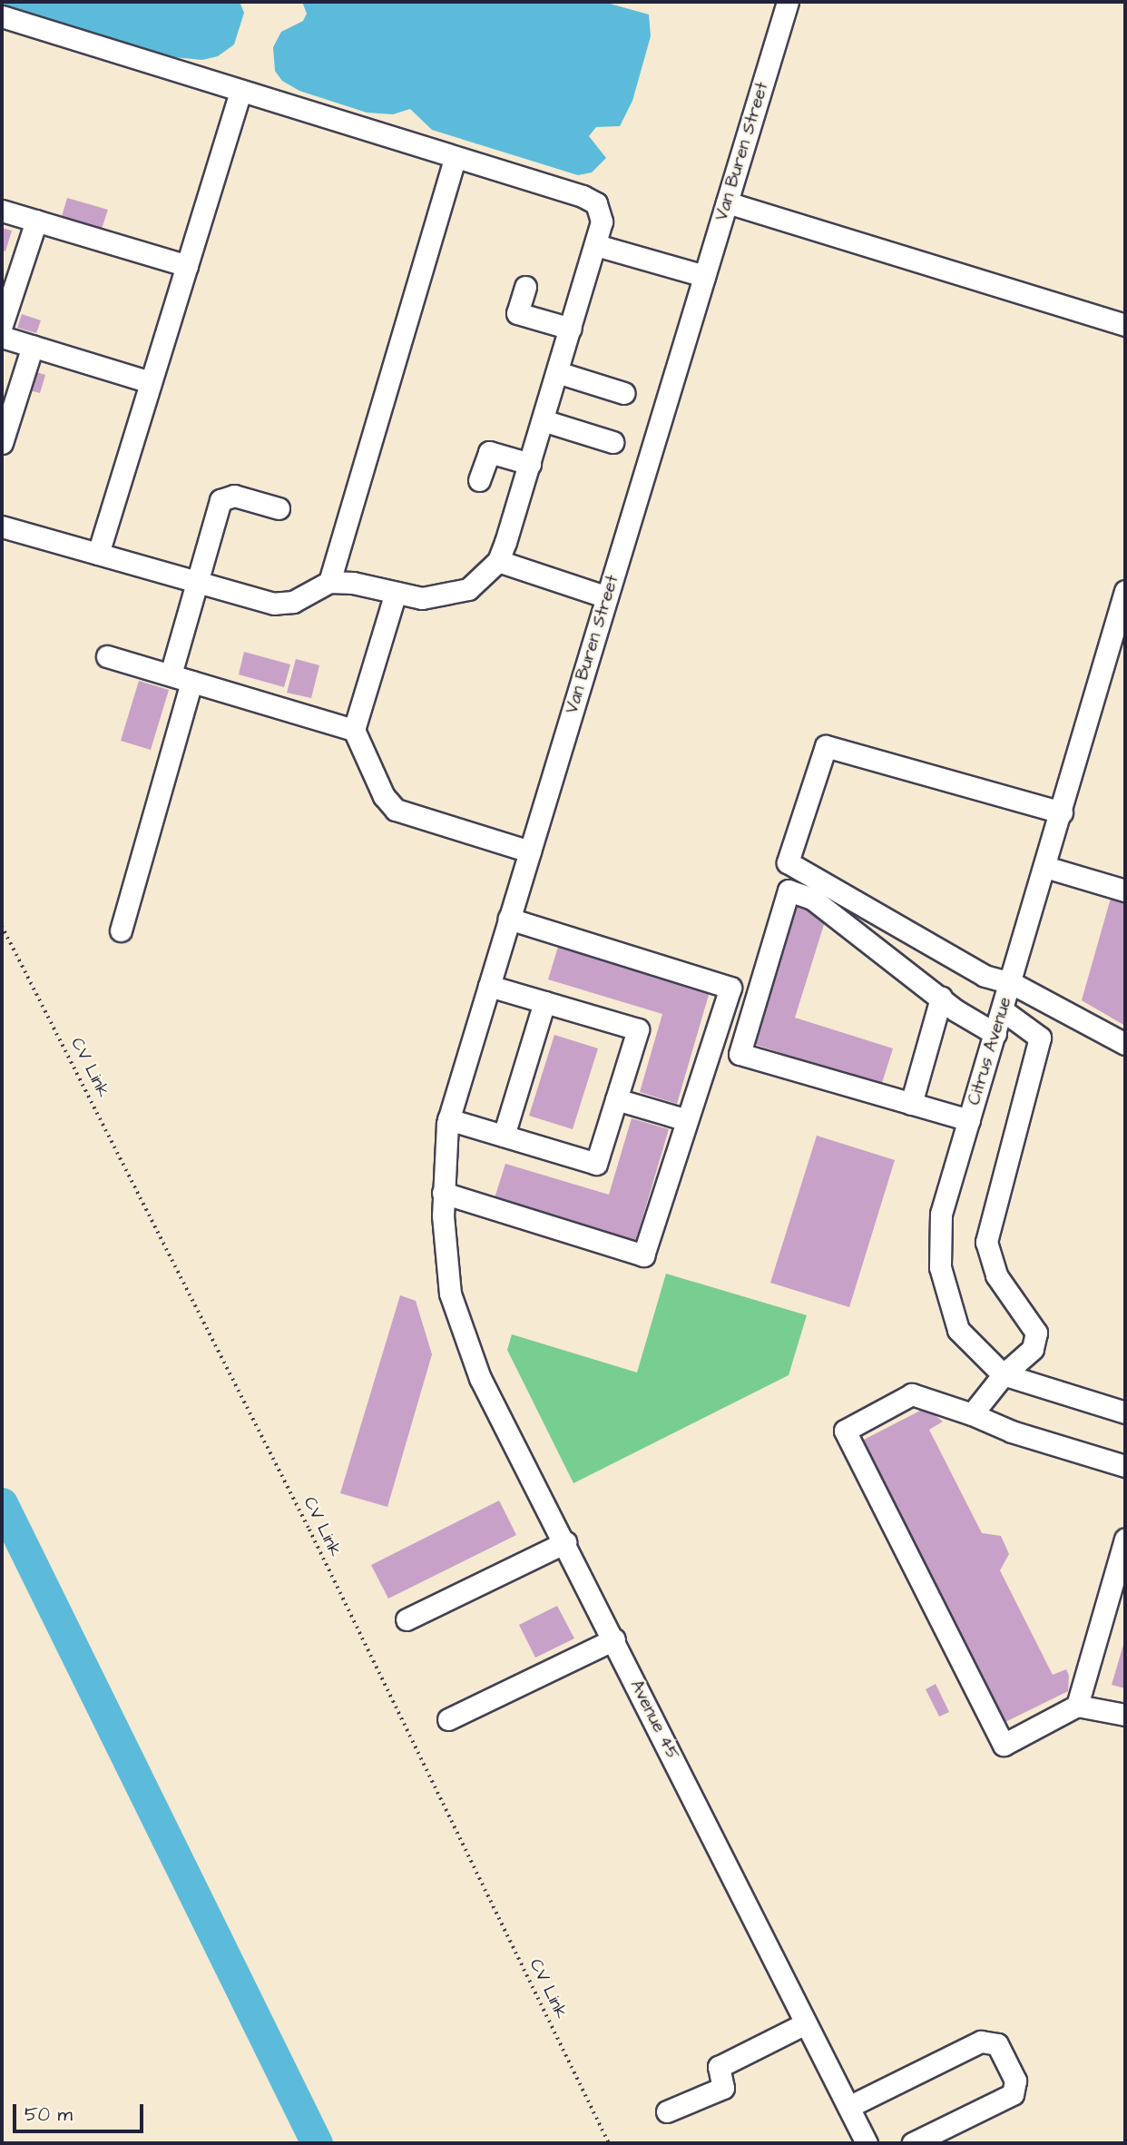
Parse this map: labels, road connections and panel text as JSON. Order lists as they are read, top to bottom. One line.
{"streets":{"street":["Van Buren Street","Citrus Avenue","Avenue 45"],"path":["CV Link"]},"crossings":[["Van Buren Street","Avenue 45"]],"scale_bar":"50 m"}
